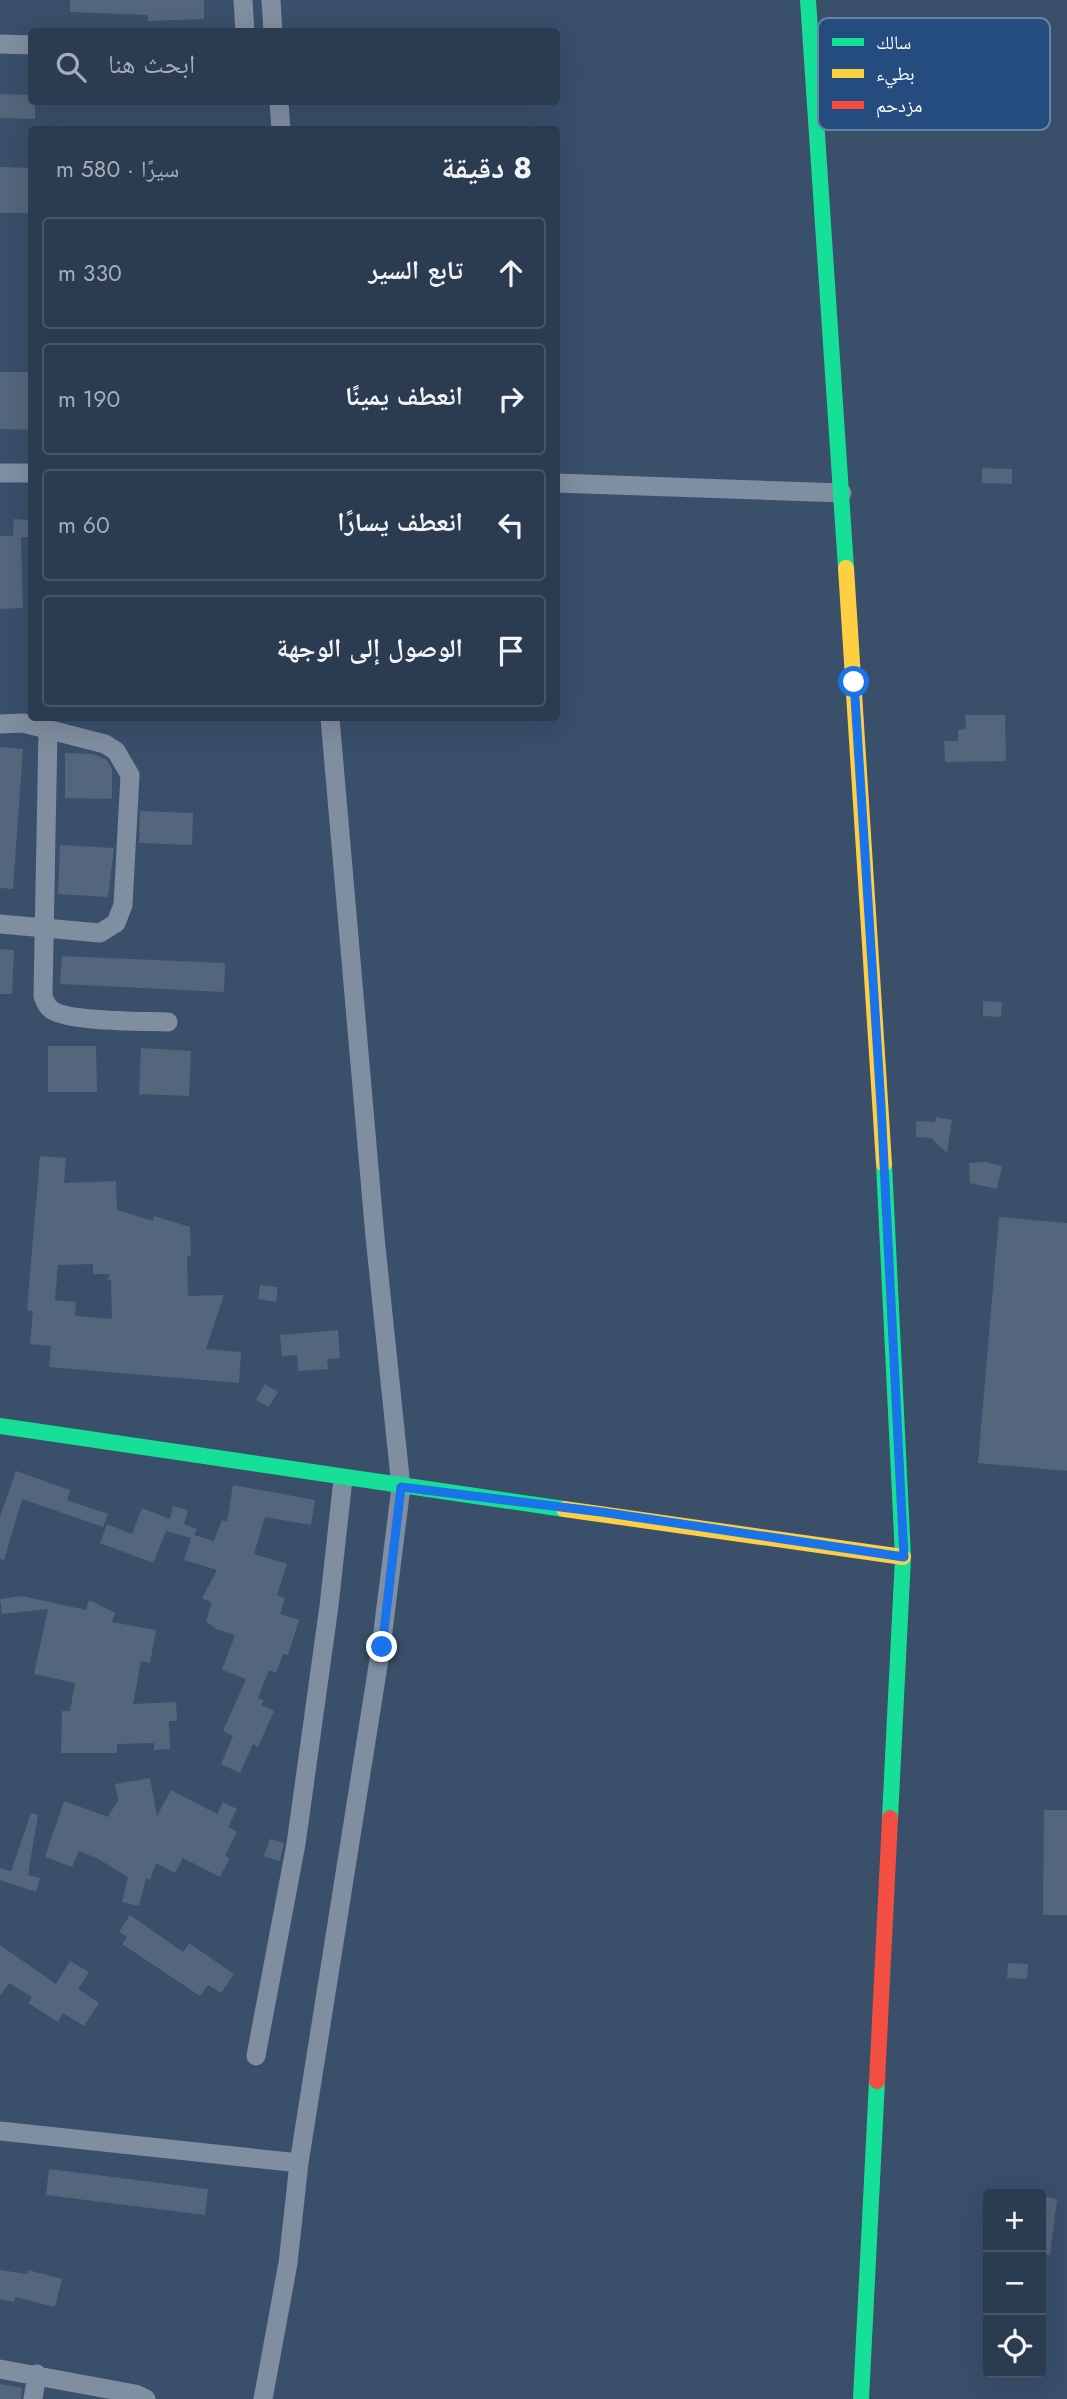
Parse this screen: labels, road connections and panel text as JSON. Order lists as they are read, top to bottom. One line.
{"legend":["سالك","بطيء","مزدحم"],"page":{"search":"ابحث هنا","heading":["8 دقيقة","سيرًا · 580 m"],"list":[["تابع السير","330 m"],["انعطف يمينًا","190 m"],["انعطف يسارًا","60 m"],"الوصول إلى الوجهة"],"map_buttons":["+","−"]}}
